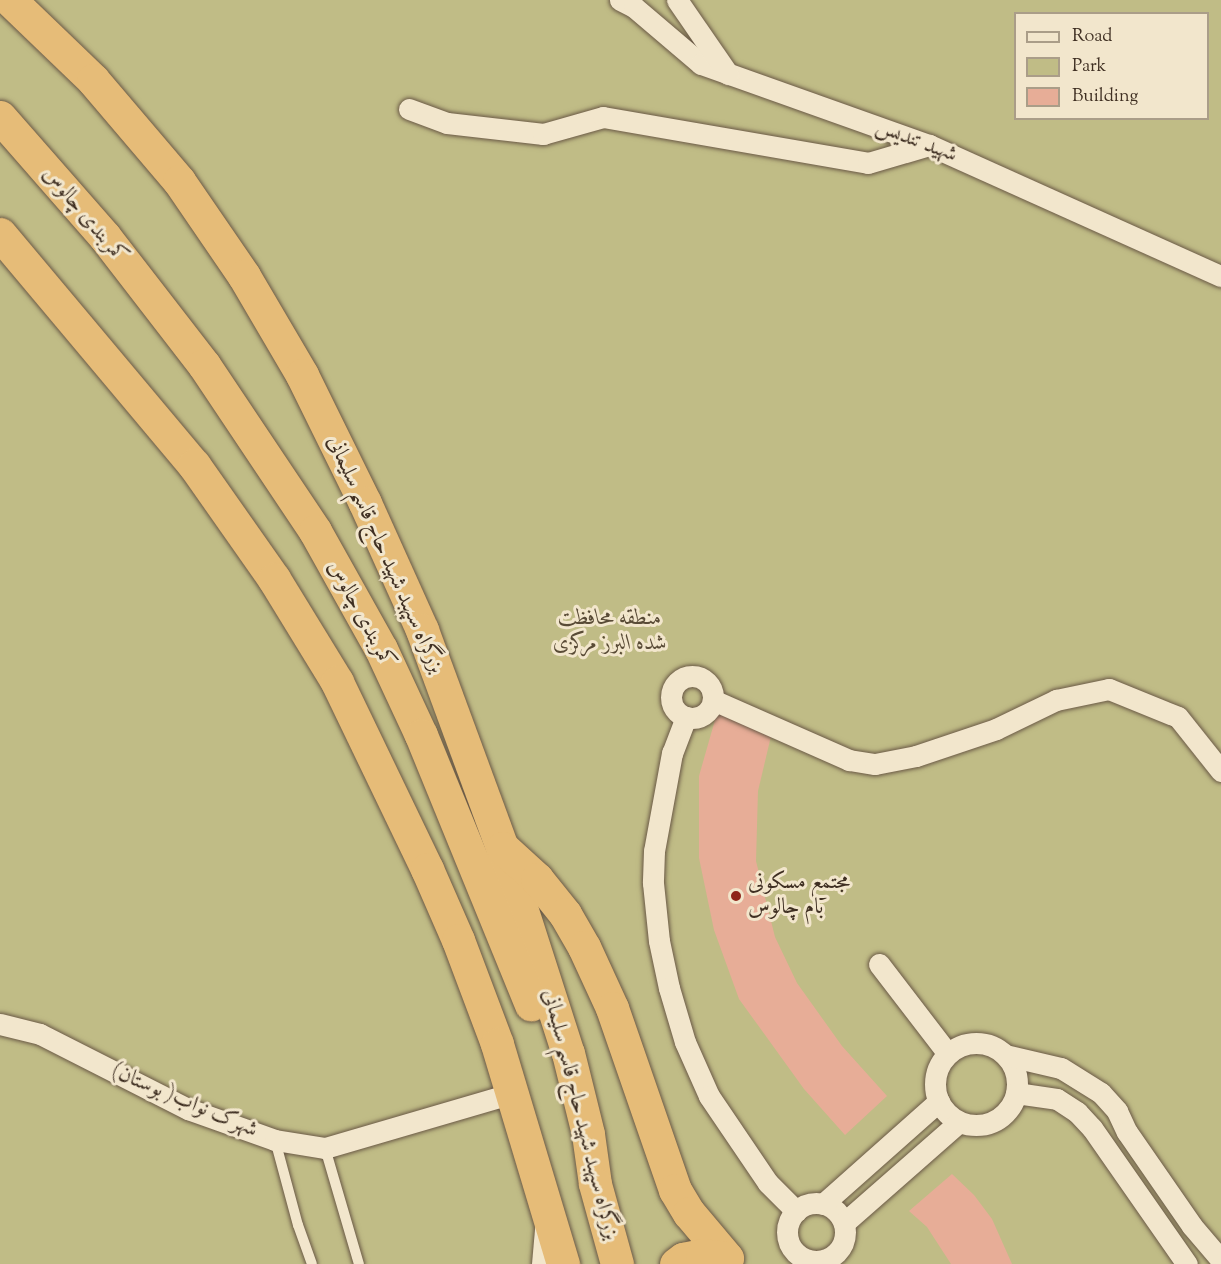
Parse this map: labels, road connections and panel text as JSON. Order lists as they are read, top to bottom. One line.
{"streets":{"highway":["کمربندی چالوس","بزرگراه سپهبد شهید حاج قاسم سلیمانی"],"street":["شهید تندیس","شهرک نواب( بوستان)"]},"crossings":[["کمربندی چالوس","بزرگراه سپهبد شهید حاج قاسم سلیمانی"]],"parks":["منطقه محافظت شده البرز مرکزی"],"places":["مجتمع مسکونی بام چالوس"],"legend":["Road","Park","Building"]}
